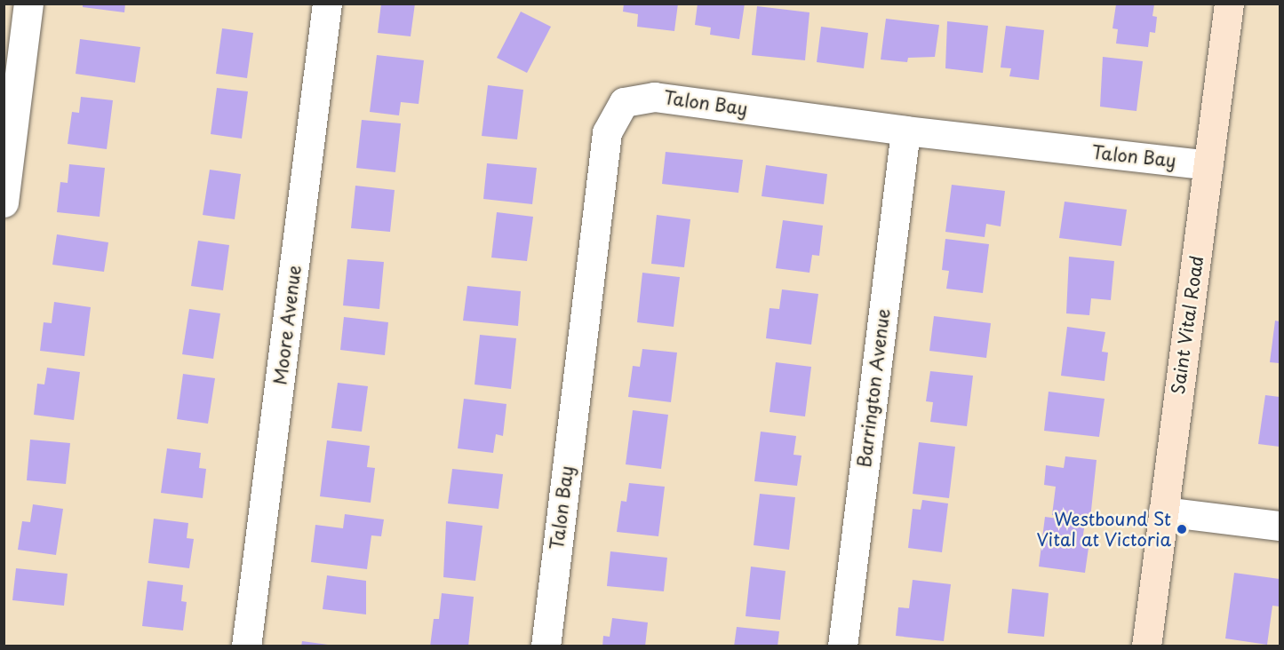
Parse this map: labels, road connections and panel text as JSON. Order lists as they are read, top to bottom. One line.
{"streets":{"street":["Talon Bay","Moore Avenue","Saint Vital Road","Barrington Avenue"]},"crossings":[["Talon Bay","Saint Vital Road"],["Talon Bay","Barrington Avenue"]],"places":["Westbound St Vital at Victoria"]}
